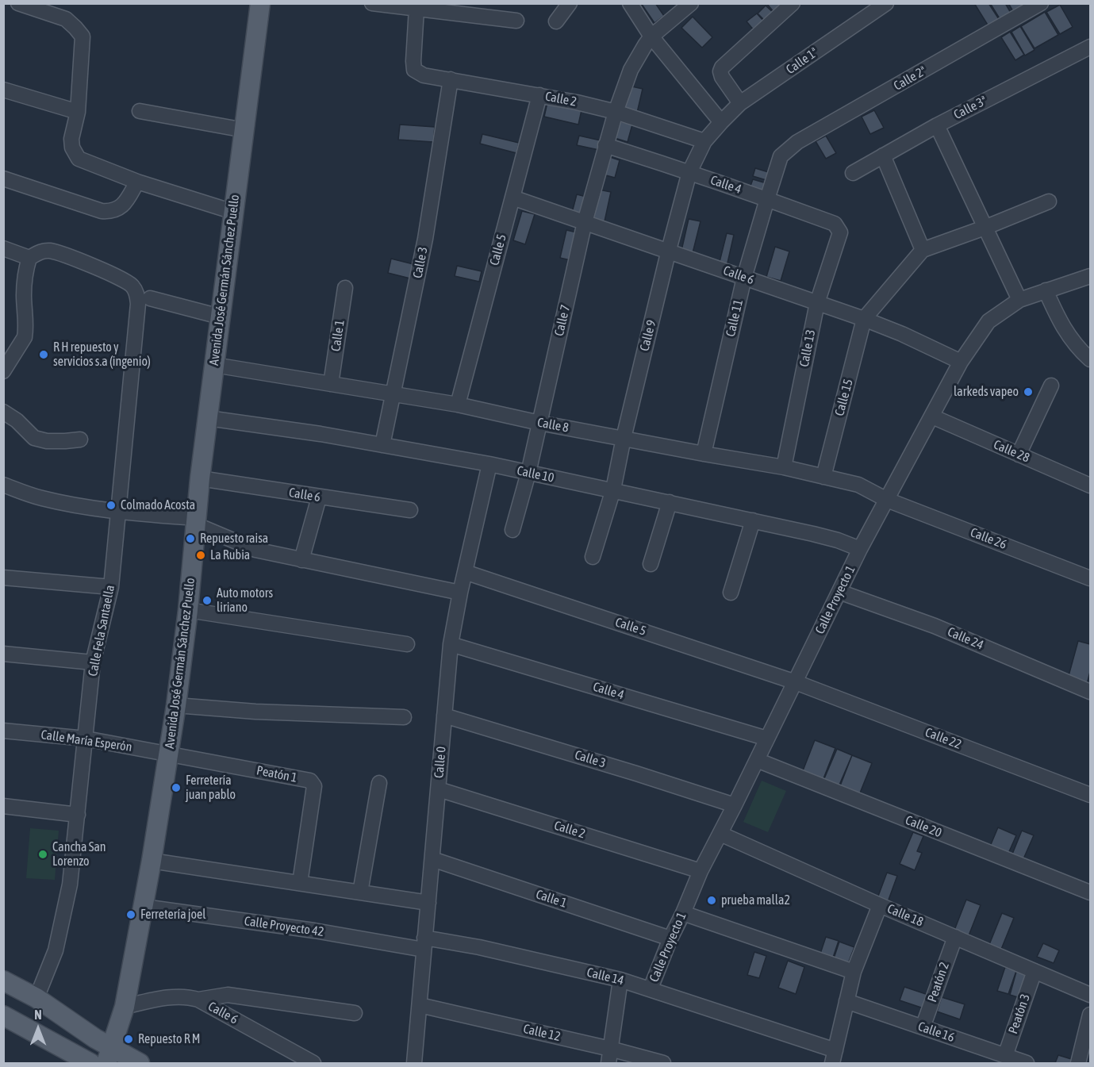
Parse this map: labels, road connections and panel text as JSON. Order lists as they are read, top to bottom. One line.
{"streets":{"main road":["Avenida José Germán Sánchez Puello"],"street":["Calle 1ª","Calle 2ª","Calle 2","Calle 3ª","Calle 4","Calle 5","Calle 3","Calle 6","Calle 11","Calle 7","Calle 1","Calle 9","Calle 13","Calle 15","Calle 8","Calle 28","Calle 10","Calle 26","Calle Proyecto 1","Calle Fela Santaella","Calle 24","Calle 22","Calle María Esperón","Calle 0","Peatón 1","Calle 20","Calle 18","Calle Proyecto 42","Calle 14","Peatón 2","Peatón 3","Calle 16","Calle 12"]},"crossings":[["Calle 1ª","Calle 9"],["Calle 2ª","Calle 11"],["Calle 2","Calle 5"],["Calle 2","Calle 3"],["Calle 2","Calle 7"],["Calle 2","Calle 9"],["Calle 2","Calle Proyecto 1"],["Calle 2","Calle 0"],["Calle 4","Calle 11"],["Calle 4","Calle 7"],["Calle 4","Calle 9"],["Calle 4","Calle 13"],["Calle 4","Calle Proyecto 1"],["Calle 4","Calle 0"],["Calle 5","Calle 6"],["Calle 5","Calle 8"],["Calle 5","Calle Proyecto 1"],["Calle 5","Calle 22"],["Calle 5","Calle 0"],["Calle 3","Calle 8"],["Calle 3","Calle 10"],["Calle 3","Calle Proyecto 1"],["Calle 3","Calle 0"],["Calle 6","Avenida José Germán Sánchez Puello"],["Calle 6","Calle 11"],["Calle 6","Calle 7"],["Calle 6","Calle 9"],["Calle 6","Calle 13"],["Calle 6","Calle 15"],["Calle 6","Calle Proyecto 1"],["Avenida José Germán Sánchez Puello","Calle 8"],["Avenida José Germán Sánchez Puello","Calle 10"],["Avenida José Germán Sánchez Puello","Calle María Esperón"],["Avenida José Germán Sánchez Puello","Peatón 1"],["Avenida José Germán Sánchez Puello","Calle Proyecto 42"],["Calle 11","Calle 8"],["Calle 7","Calle 8"],["Calle 7","Calle 10"],["Calle 1","Calle 8"],["Calle 1","Calle Proyecto 1"],["Calle 1","Calle 0"],["Calle 9","Calle 8"],["Calle 9","Calle 10"],["Calle 13","Calle 8"],["Calle 15","Calle 8"],["Calle 8","Calle 26"],["Calle 8","Calle Proyecto 1"],["Calle 28","Calle Proyecto 1"],["Calle 10","Calle Proyecto 1"],["Calle 10","Calle 0"],["Calle 26","Calle Proyecto 1"],["Calle Proyecto 1","Calle 24"],["Calle Proyecto 1","Calle 22"],["Calle Proyecto 1","Calle 20"],["Calle Proyecto 1","Calle 18"],["Calle Proyecto 1","Calle 14"],["Calle Fela Santaella","Calle María Esperón"],["Calle María Esperón","Peatón 1"],["Calle 0","Calle Proyecto 42"],["Calle 0","Calle 14"],["Calle 0","Calle 12"],["Calle 18","Peatón 2"],["Calle 18","Peatón 3"],["Calle Proyecto 42","Calle 14"],["Peatón 2","Calle 16"],["Peatón 3","Calle 16"]],"places":["R H repuesto y servicios s.a (ingenio)","larkeds vapeo","Colmado Acosta","Repuesto raisa","La Rubia","Auto motors liriano","Ferretería juan pablo","Cancha San Lorenzo","prueba malla2","Ferretería joel","Repuesto R M"],"north":"top"}
